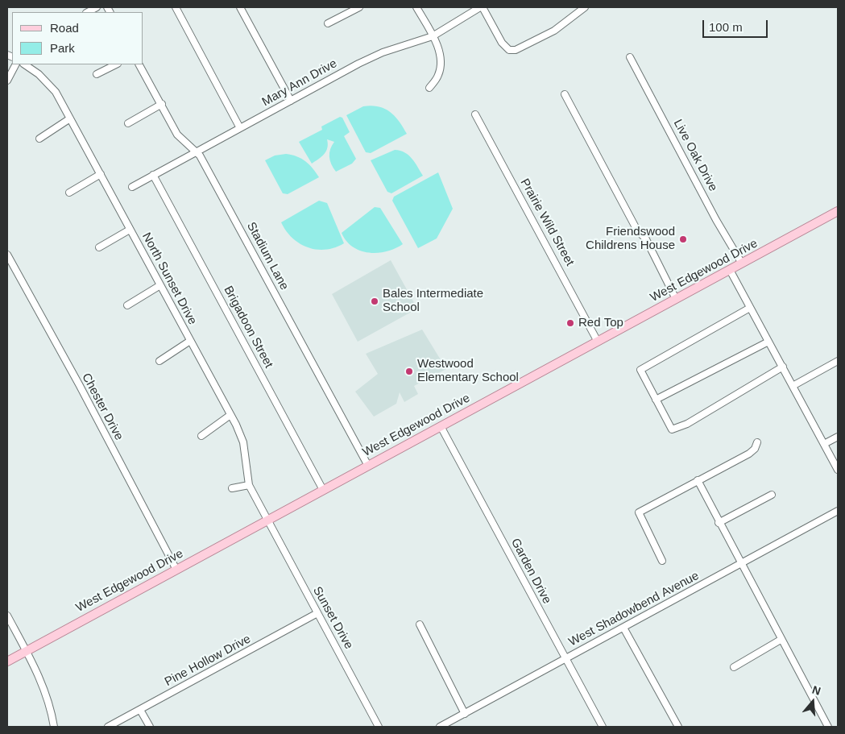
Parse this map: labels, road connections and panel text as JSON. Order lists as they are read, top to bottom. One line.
{"streets":{"main road":["West Edgewood Drive"],"street":["Mary Ann Drive","Live Oak Drive","Prairie Wild Street","Stadium Lane","North Sunset Drive","Brigadoon Street","Chester Drive","Garden Drive","West Shadowbend Avenue","Sunset Drive","Pine Hollow Drive"]},"crossings":[["Mary Ann Drive","Stadium Lane"],["Mary Ann Drive","Brigadoon Street"],["Live Oak Drive","West Edgewood Drive"],["Prairie Wild Street","West Edgewood Drive"],["Stadium Lane","West Edgewood Drive"],["West Edgewood Drive","North Sunset Drive"],["West Edgewood Drive","Brigadoon Street"],["West Edgewood Drive","Chester Drive"],["West Edgewood Drive","Garden Drive"],["West Edgewood Drive","Sunset Drive"],["North Sunset Drive","Sunset Drive"],["Garden Drive","West Shadowbend Avenue"],["Sunset Drive","Pine Hollow Drive"]],"places":["Friendswood Childrens House","Bales Intermediate School","Red Top","Westwood Elementary School"],"legend":["Road","Park"],"scale_bar":"100 m","north":"top"}
